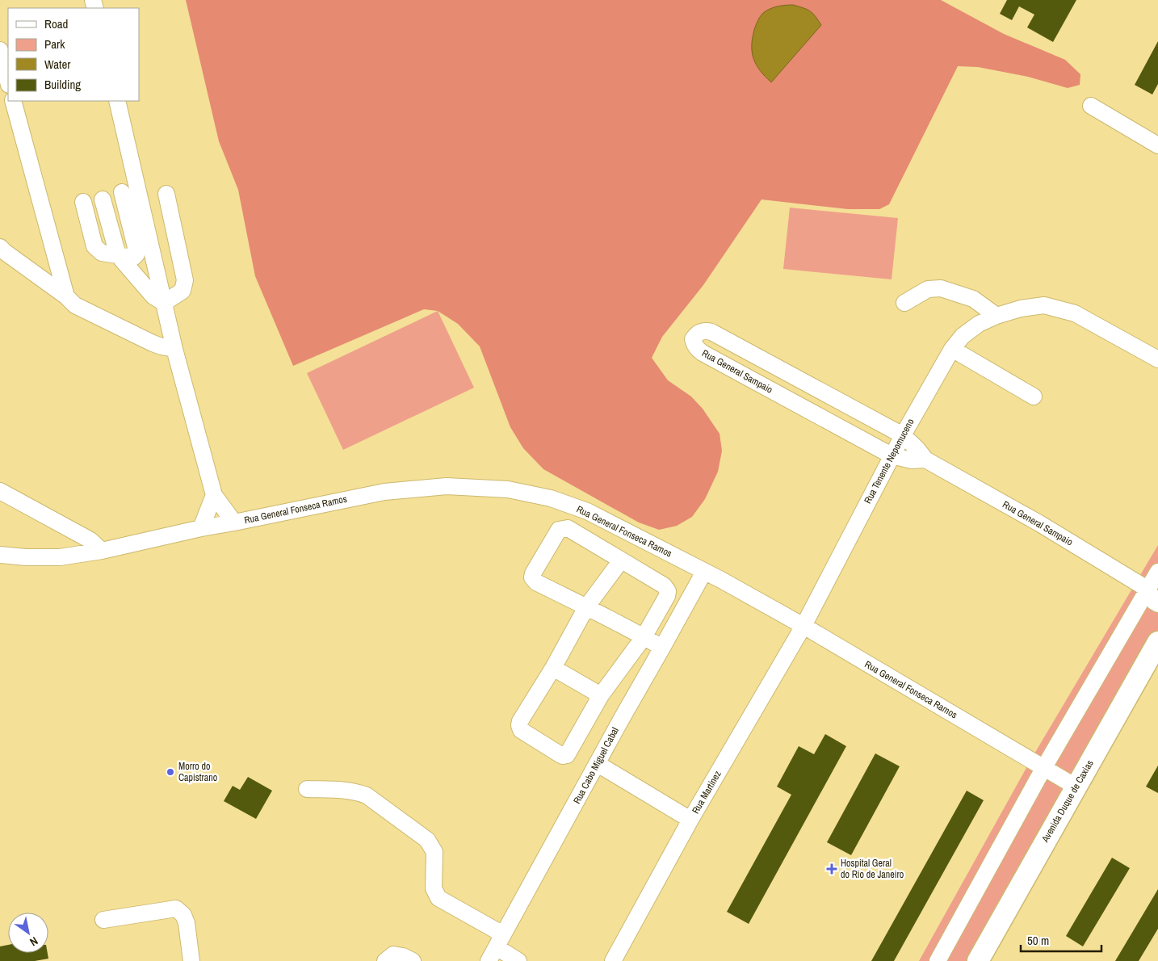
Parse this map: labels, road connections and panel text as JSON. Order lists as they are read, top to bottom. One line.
{"streets":{"main road":["Avenida Duque de Caxias"],"street":["Rua General Sampaio","Rua Tenente Nepomuceno","Rua General Fonseca Ramos","Rua Cabo Miguel Cabal","Rua Martínez"]},"crossings":[["Rua General Sampaio","Rua Tenente Nepomuceno"],["Rua Tenente Nepomuceno","Rua General Fonseca Ramos"],["Rua Tenente Nepomuceno","Rua Martínez"],["Rua General Fonseca Ramos","Rua Cabo Miguel Cabal"],["Rua General Fonseca Ramos","Rua Martínez"],["Rua General Fonseca Ramos","Avenida Duque de Caxias"]],"places":{"other":["Morro do Capistrano"],"health":["Hospital Geral do Rio de Janeiro"]},"legend":["Road","Park","Water","Building"],"scale_bar":"50 m","north":"bottom right"}
